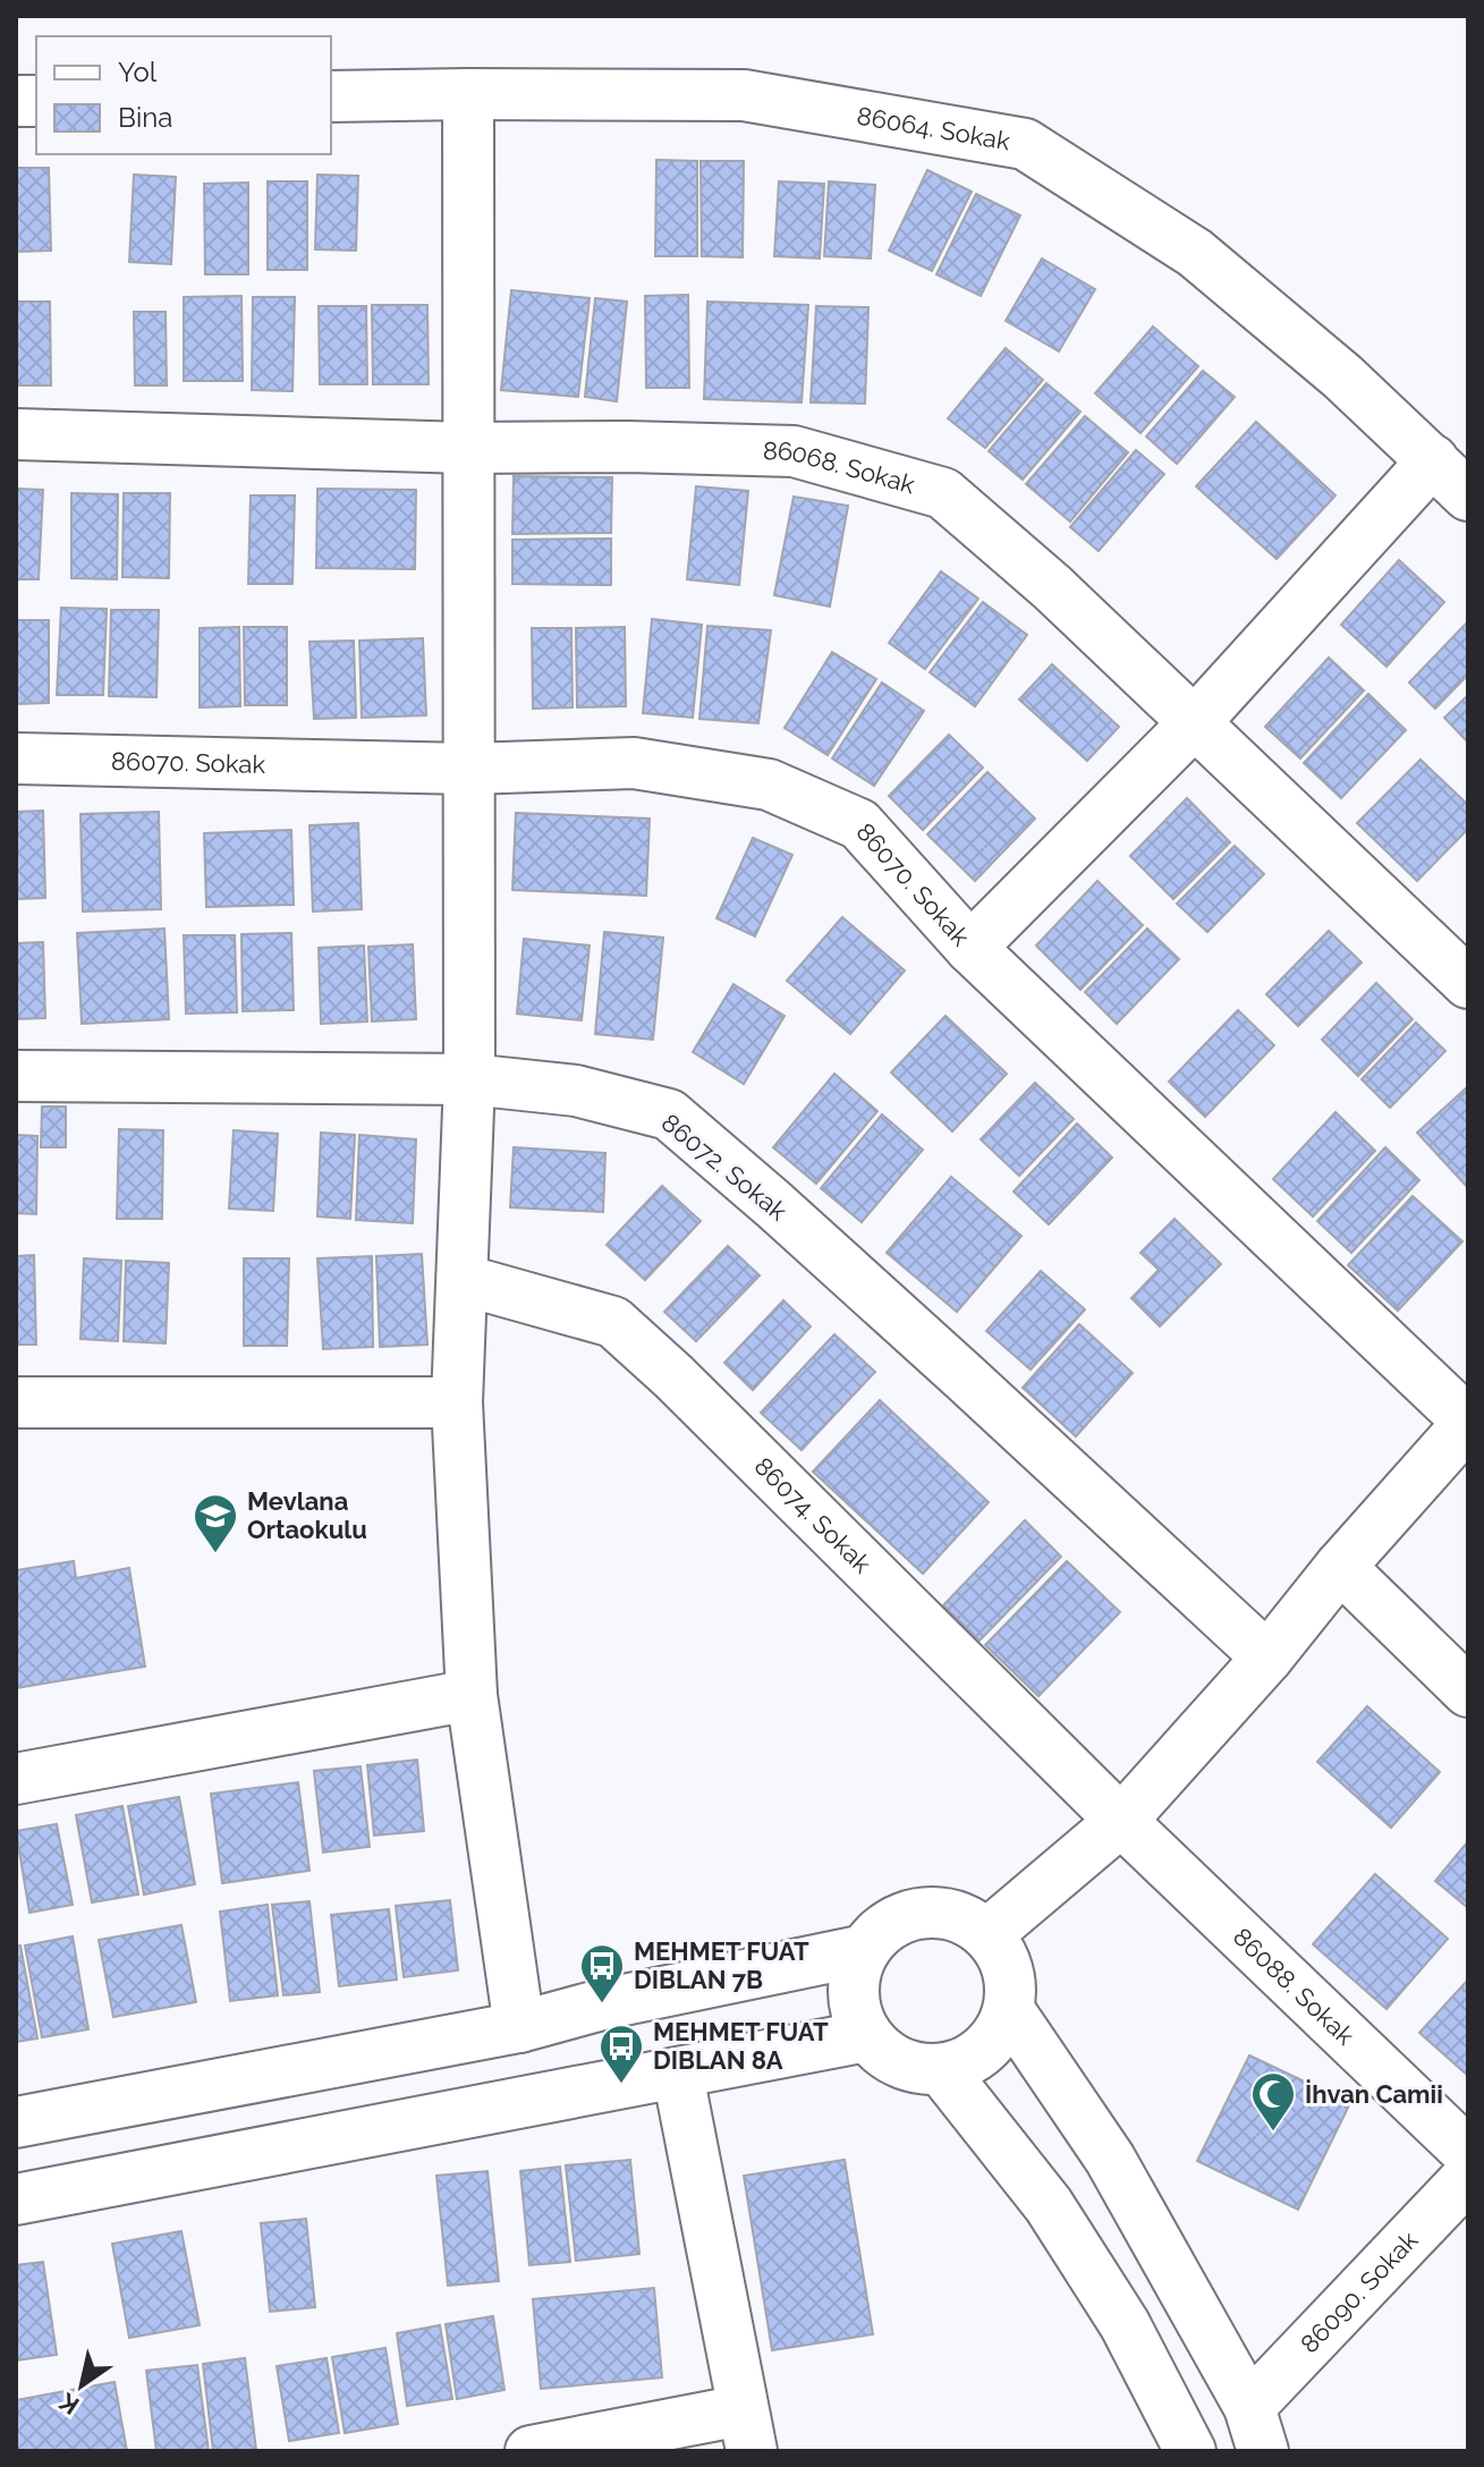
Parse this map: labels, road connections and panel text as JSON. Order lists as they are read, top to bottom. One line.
{"streets":{"street":["86064. Sokak","86068. Sokak","86070. Sokak","86072. Sokak","86074. Sokak","86088. Sokak","86090. Sokak"]},"crossings":[["86074. Sokak","86088. Sokak"]],"places":{"school or university":["Mevlana Ortaokulu"],"bus stop":["MEHMET FUAT DIBLAN 7B","MEHMET FUAT DIBLAN 8A"],"mosque":["İhvan Camii"]},"legend":["Yol","Bina"],"north":"bottom left"}
